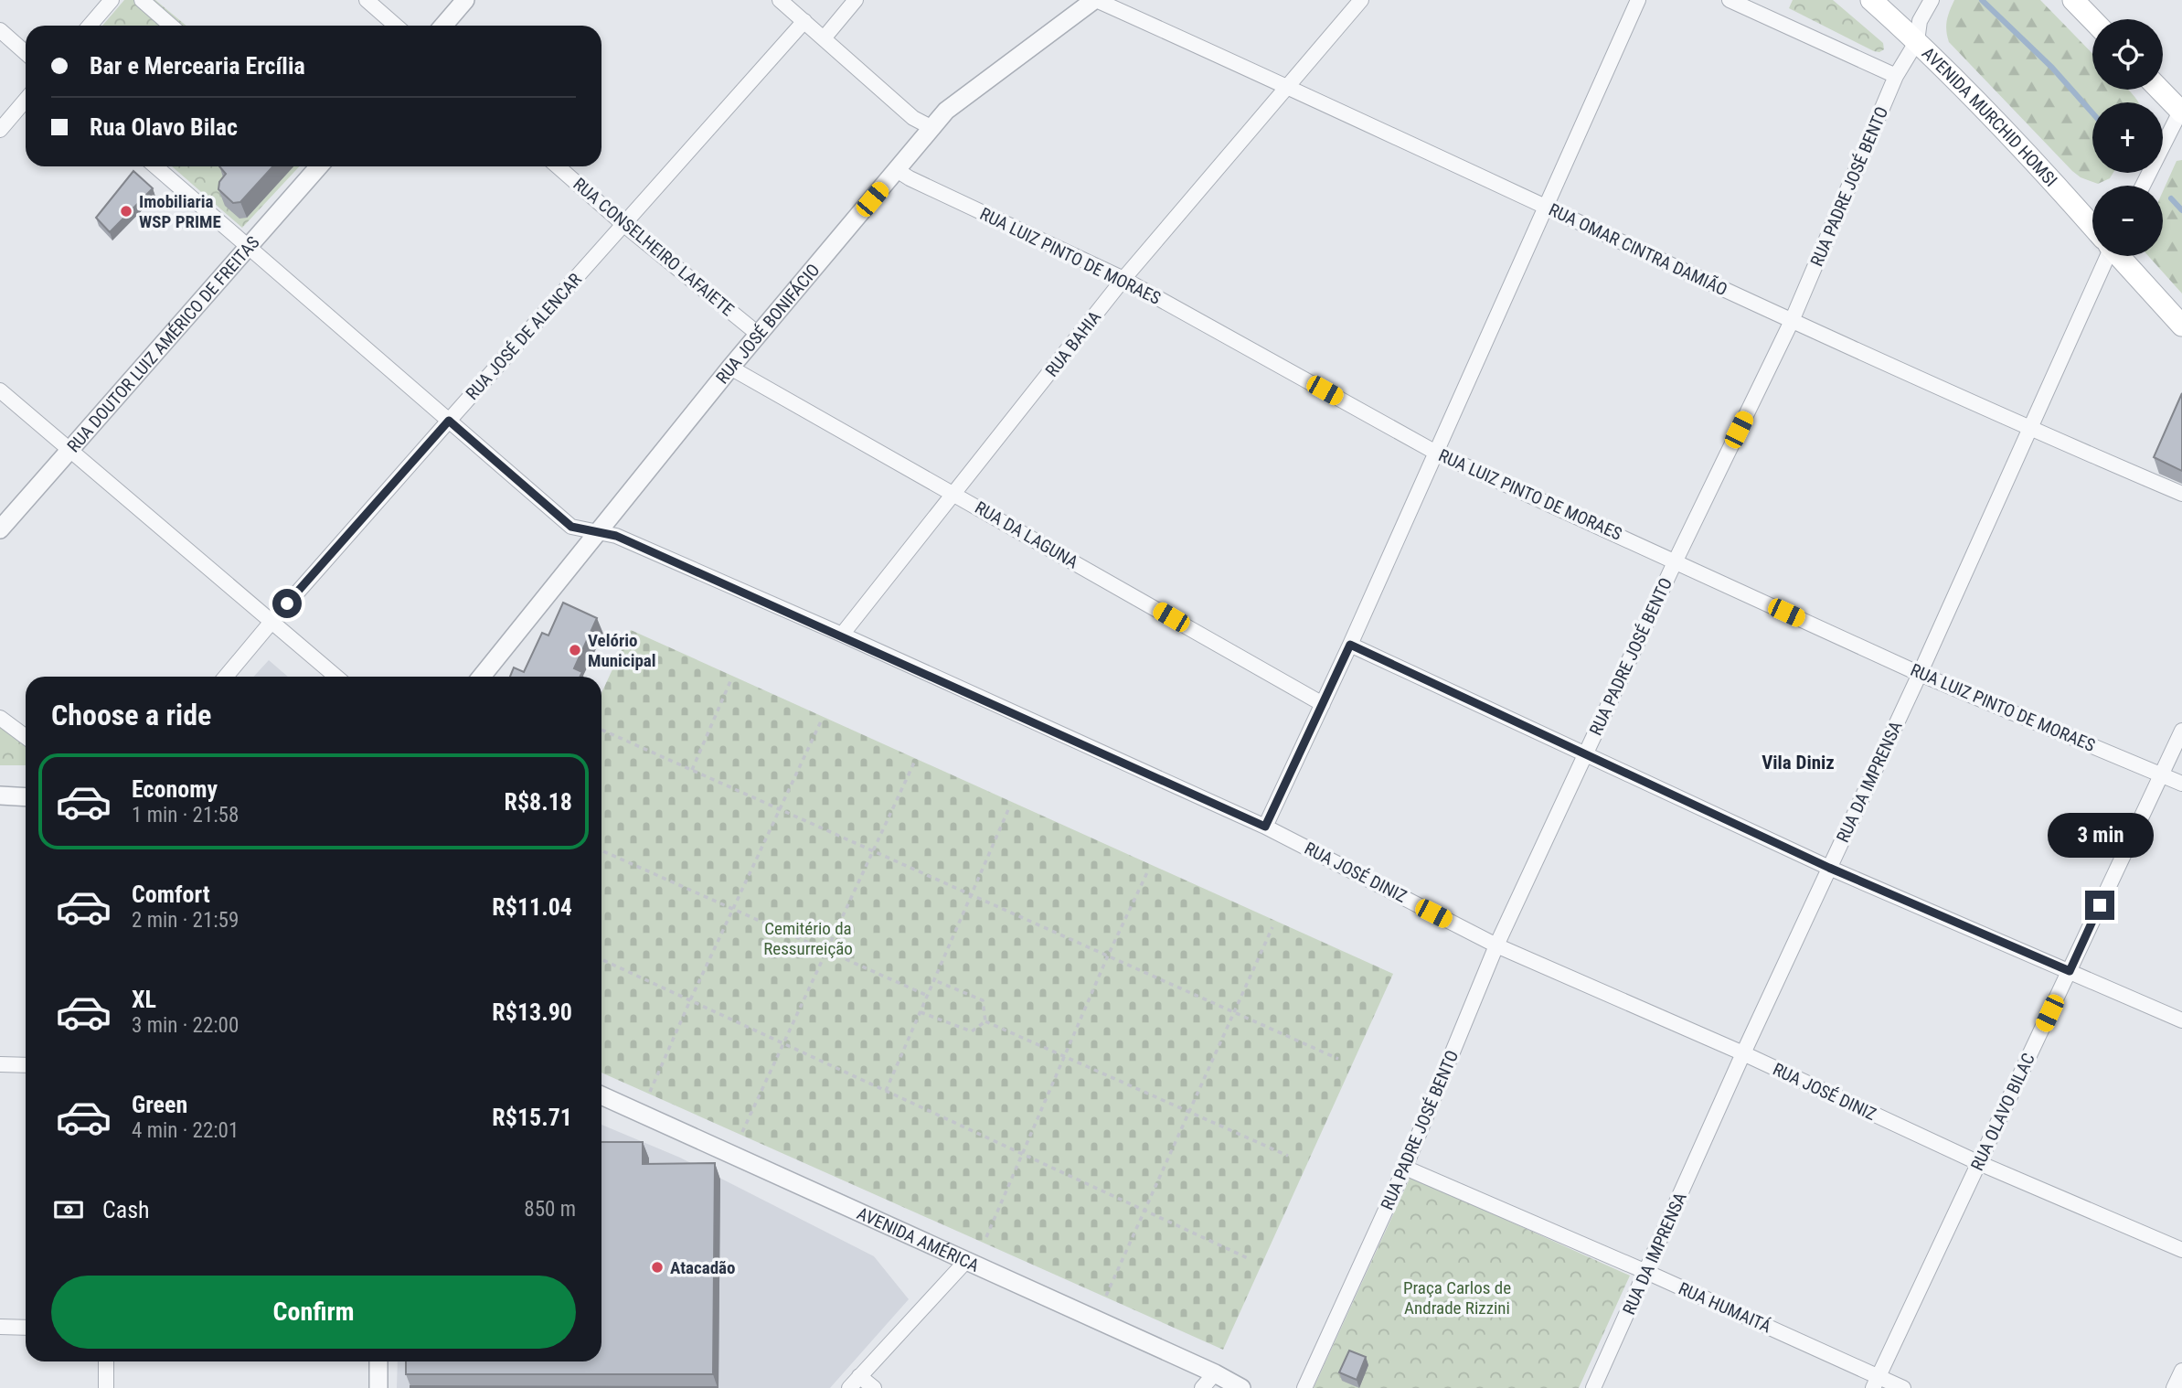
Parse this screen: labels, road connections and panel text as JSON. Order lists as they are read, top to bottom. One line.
{"streets":{"main road":["AVENIDA MURCHID HOMSI"],"street":["RUA PADRE JOSÉ BENTO","RUA CONSELHEIRO LAFAIETE","RUA OMAR CINTRA DAMIÃO","RUA LUIZ PINTO DE MORAES","RUA JOSÉ BONIFÁCIO","RUA JOSÉ DE ALENCAR","RUA BAHIA","RUA DOUTOR LUIZ AMÉRICO DE FREITAS","RUA DA LAGUNA","RUA DA IMPRENSA","RUA JOSÉ DINIZ","RUA OLAVO BILAC","AVENIDA AMÉRICA","RUA HUMAITÁ"]},"crossings":[["AVENIDA MURCHID HOMSI","RUA PADRE JOSÉ BENTO"],["RUA PADRE JOSÉ BENTO","RUA OMAR CINTRA DAMIÃO"],["RUA PADRE JOSÉ BENTO","RUA LUIZ PINTO DE MORAES"],["RUA PADRE JOSÉ BENTO","RUA JOSÉ DINIZ"],["RUA PADRE JOSÉ BENTO","RUA HUMAITÁ"],["RUA CONSELHEIRO LAFAIETE","RUA JOSÉ BONIFÁCIO"],["RUA CONSELHEIRO LAFAIETE","RUA JOSÉ DE ALENCAR"],["RUA OMAR CINTRA DAMIÃO","RUA JOSÉ BONIFÁCIO"],["RUA OMAR CINTRA DAMIÃO","RUA BAHIA"],["RUA OMAR CINTRA DAMIÃO","RUA DA IMPRENSA"],["RUA LUIZ PINTO DE MORAES","RUA JOSÉ BONIFÁCIO"],["RUA LUIZ PINTO DE MORAES","RUA BAHIA"],["RUA LUIZ PINTO DE MORAES","RUA DA IMPRENSA"],["RUA LUIZ PINTO DE MORAES","RUA OLAVO BILAC"],["RUA JOSÉ BONIFÁCIO","RUA DA LAGUNA"],["RUA JOSÉ BONIFÁCIO","RUA JOSÉ DINIZ"],["RUA JOSÉ DE ALENCAR","RUA JOSÉ DINIZ"],["RUA BAHIA","RUA DA LAGUNA"],["RUA BAHIA","RUA JOSÉ DINIZ"],["RUA DOUTOR LUIZ AMÉRICO DE FREITAS","RUA JOSÉ DINIZ"],["RUA DA IMPRENSA","RUA JOSÉ DINIZ"],["RUA DA IMPRENSA","RUA HUMAITÁ"],["RUA JOSÉ DINIZ","RUA OLAVO BILAC"],["RUA OLAVO BILAC","RUA HUMAITÁ"]],"districts":["Vila Diniz"],"parks":["Cemitério da Ressurreição","Praça Carlos de Andrade Rizzini"],"places":["Imobiliaria WSP PRIME","Velório Municipal","Atacadão"],"page":{"map_buttons":["+","−"],"banner":["Bar e Mercearia Ercília","Rua Olavo Bilac"],"heading":"Choose a ride","list":[{"name":"Economy","note":"1 min · 21:58","value":"R$8.18"},{"name":"Comfort","note":"2 min · 21:59","value":"R$11.04"},{"name":"XL","note":"3 min · 22:00","value":"R$13.90"},{"name":"Green","note":"4 min · 22:01","value":"R$15.71"}],"bubble":"3 min","pay":["Cash","850 m"],"buttons":"Confirm"}}
